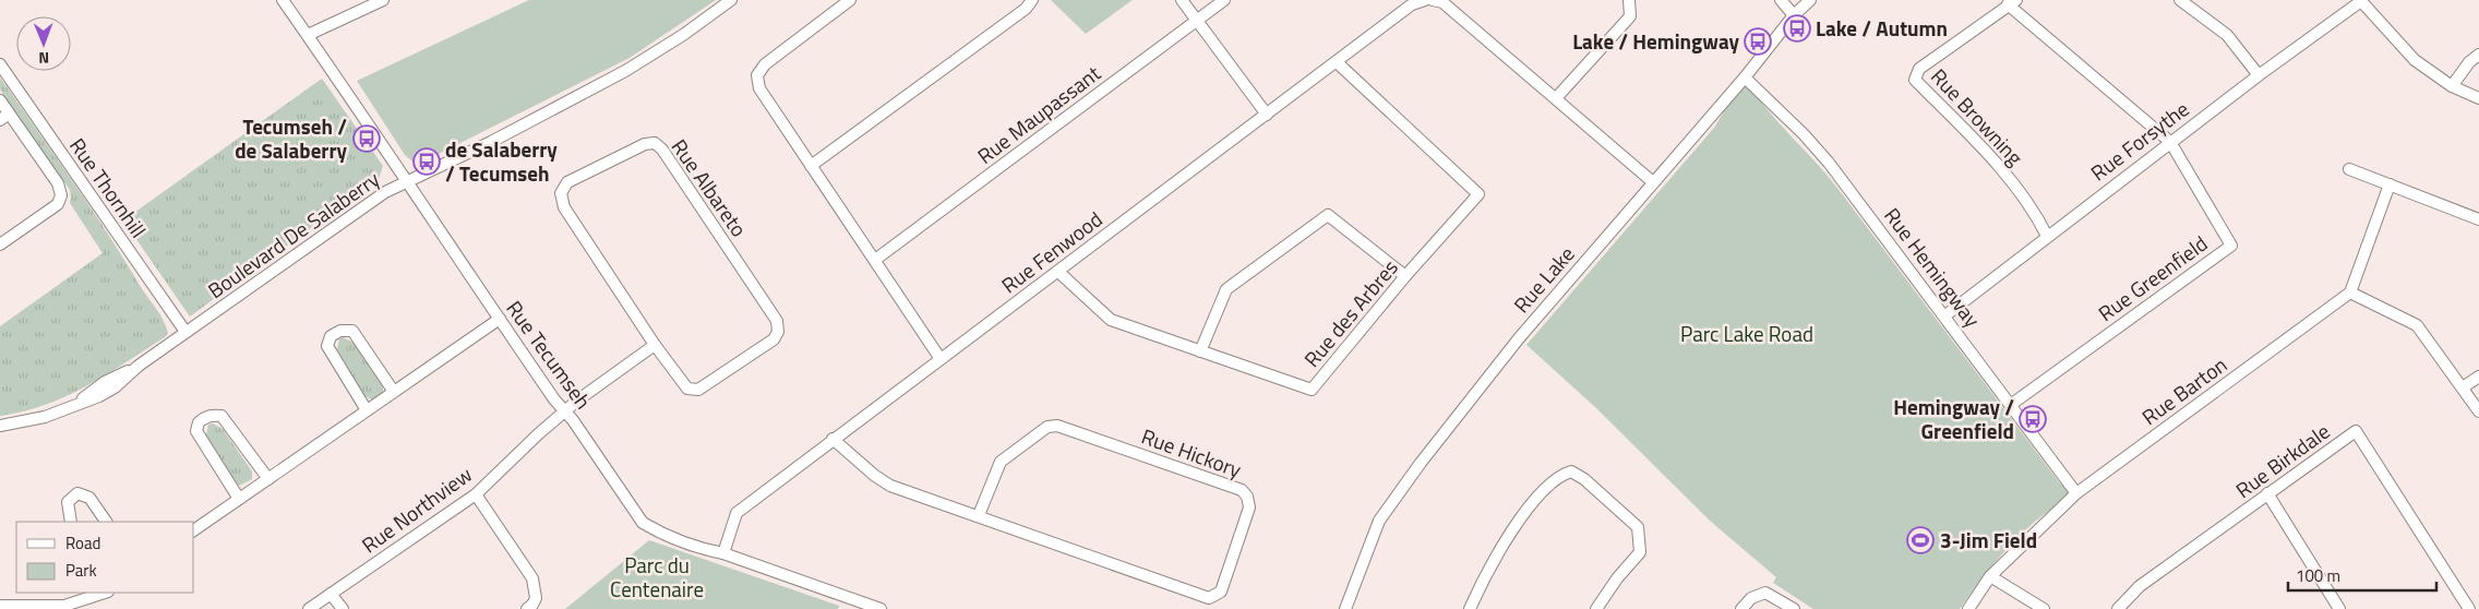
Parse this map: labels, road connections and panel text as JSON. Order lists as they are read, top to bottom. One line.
{"streets":{"street":["Rue Maupassant","Rue Browning","Rue Forsythe","Rue Thornhill","Rue Albareto","Boulevard De Salaberry","Rue Fenwood","Rue Hemingway","Rue Greenfield","Rue Lake","Rue des Arbres","Rue Tecumseh","Rue Barton","Rue Hickory","Rue Birkdale","Rue Northview"]},"crossings":[["Rue Browning","Rue Forsythe"],["Rue Browning","Rue Greenfield"],["Rue Forsythe","Rue Hemingway"],["Rue Forsythe","Rue Greenfield"],["Rue Thornhill","Boulevard De Salaberry"],["Boulevard De Salaberry","Rue Tecumseh"],["Rue Fenwood","Rue des Arbres"],["Rue Fenwood","Rue Tecumseh"],["Rue Fenwood","Rue Hickory"],["Rue Hemingway","Rue Greenfield"],["Rue Hemingway","Rue Lake"],["Rue Hemingway","Rue Barton"],["Rue Tecumseh","Rue Northview"]],"parks":["Parc Lake Road","Parc du Centenaire"],"places":{"bus stop":["Lake / Autumn","Lake / Hemingway","Tecumseh / de Salaberry","de Salaberry / Tecumseh","Hemingway / Greenfield"],"sports":["3-Jim Field"]},"legend":["Road","Park"],"scale_bar":"100 m","north":"bottom"}
